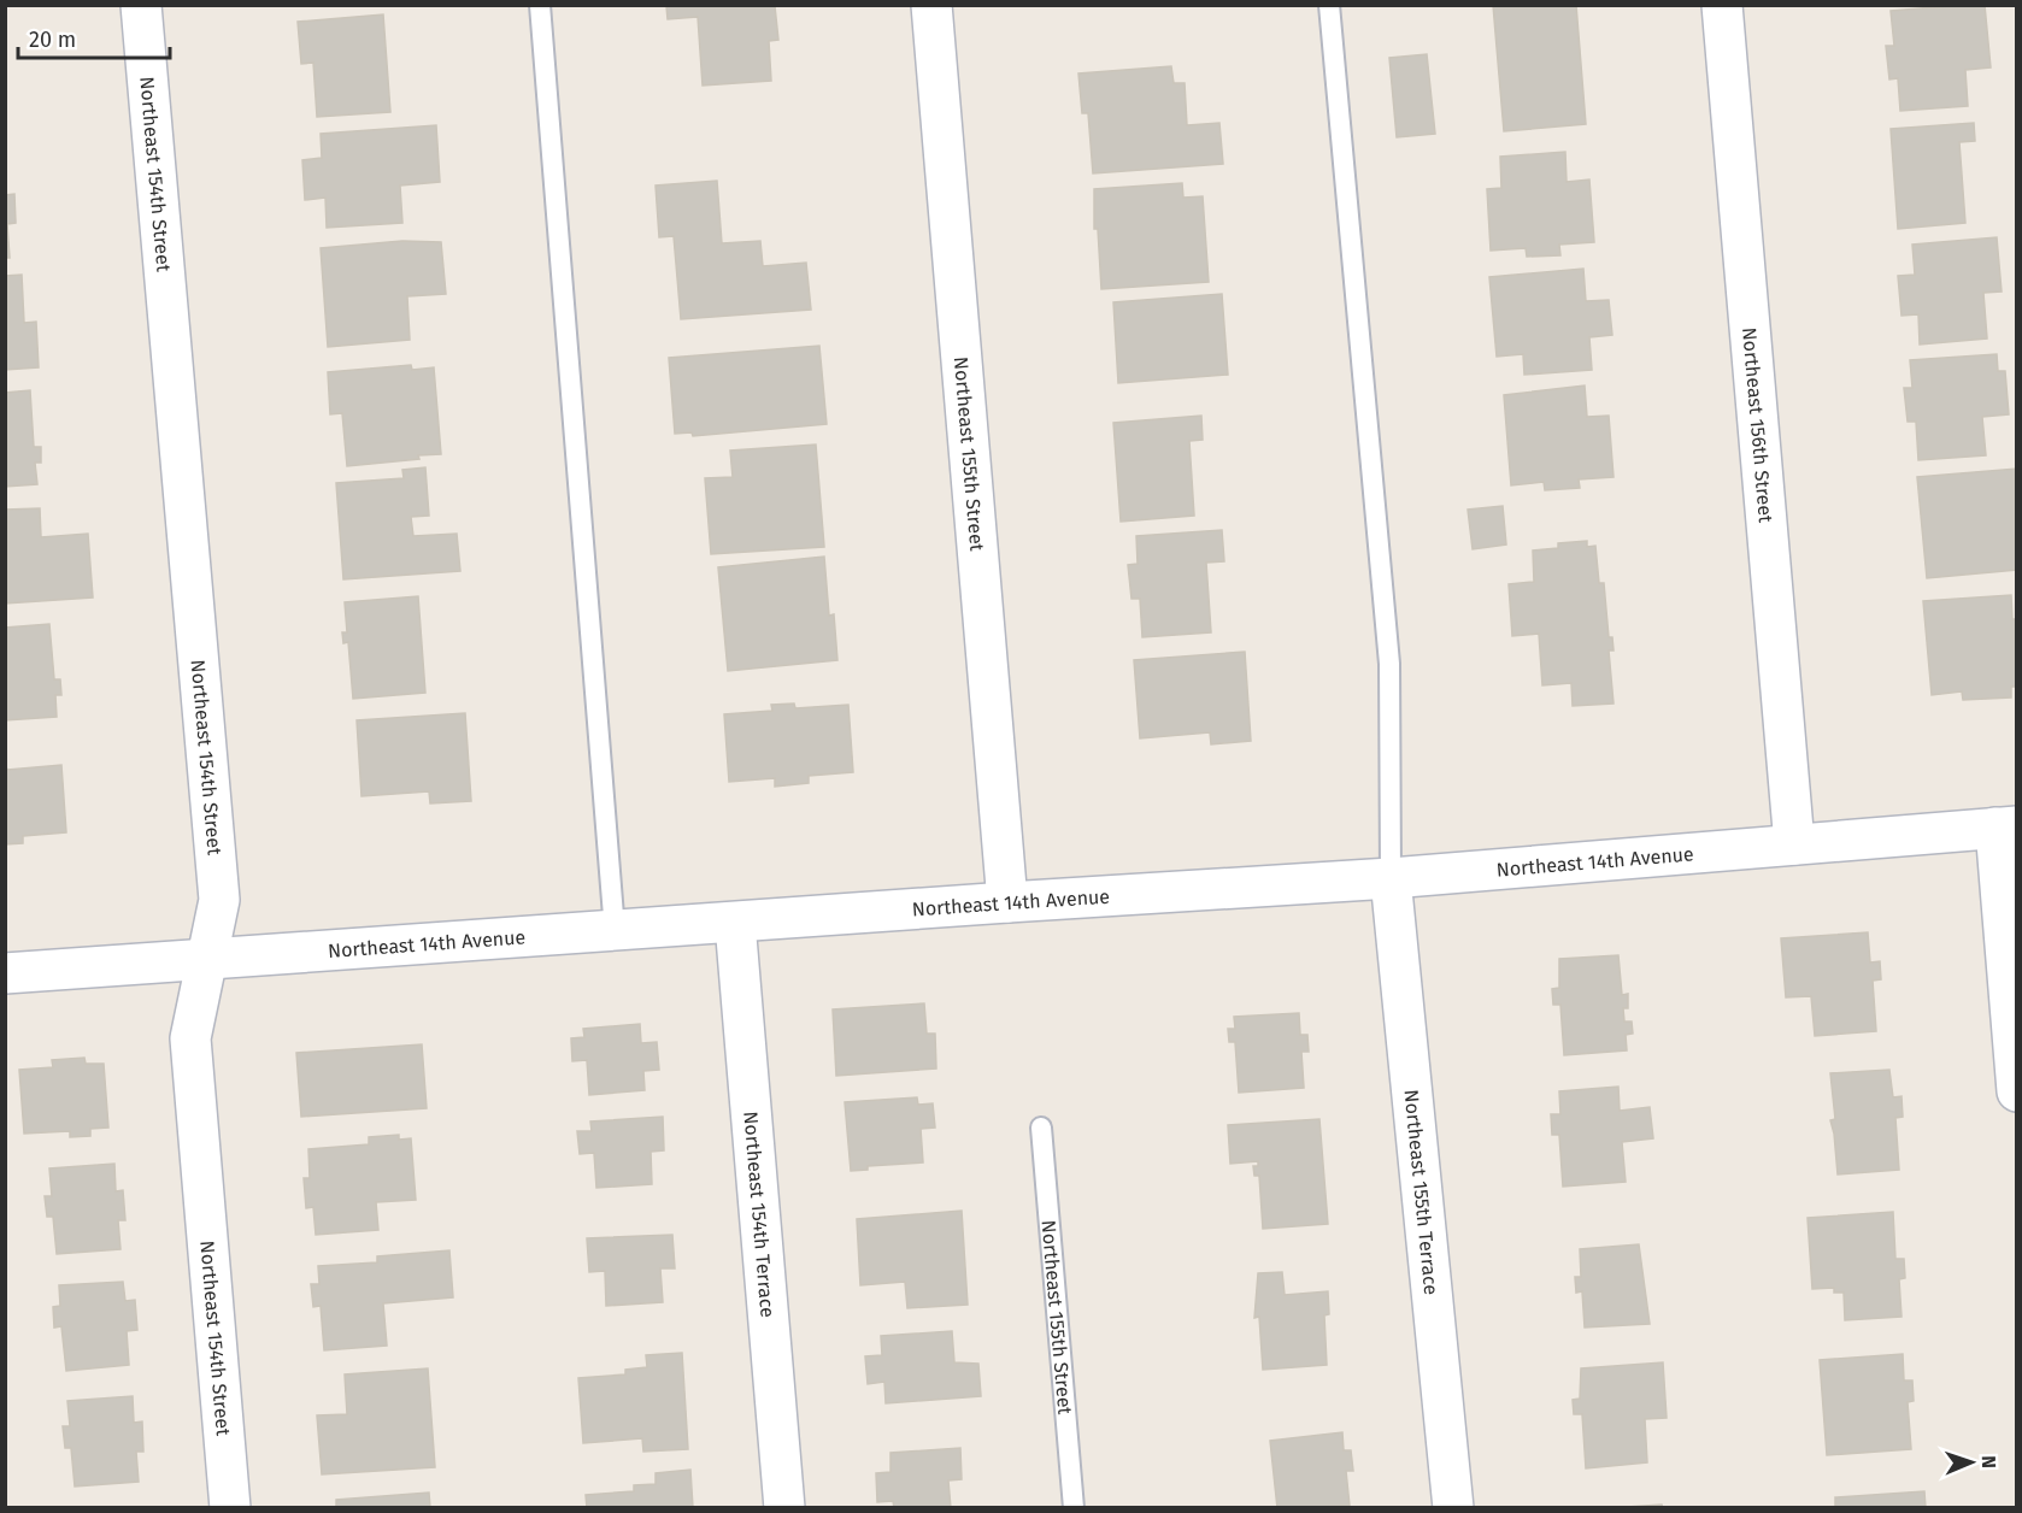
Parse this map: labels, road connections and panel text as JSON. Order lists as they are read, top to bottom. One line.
{"streets":{"street":["Northeast 154th Street","Northeast 156th Street","Northeast 155th Street","Northeast 14th Avenue","Northeast 155th Terrace","Northeast 154th Terrace"]},"crossings":[["Northeast 154th Street","Northeast 14th Avenue"],["Northeast 156th Street","Northeast 14th Avenue"],["Northeast 155th Street","Northeast 14th Avenue"],["Northeast 14th Avenue","Northeast 155th Terrace"],["Northeast 14th Avenue","Northeast 154th Terrace"]],"scale_bar":"20 m","north":"right"}
